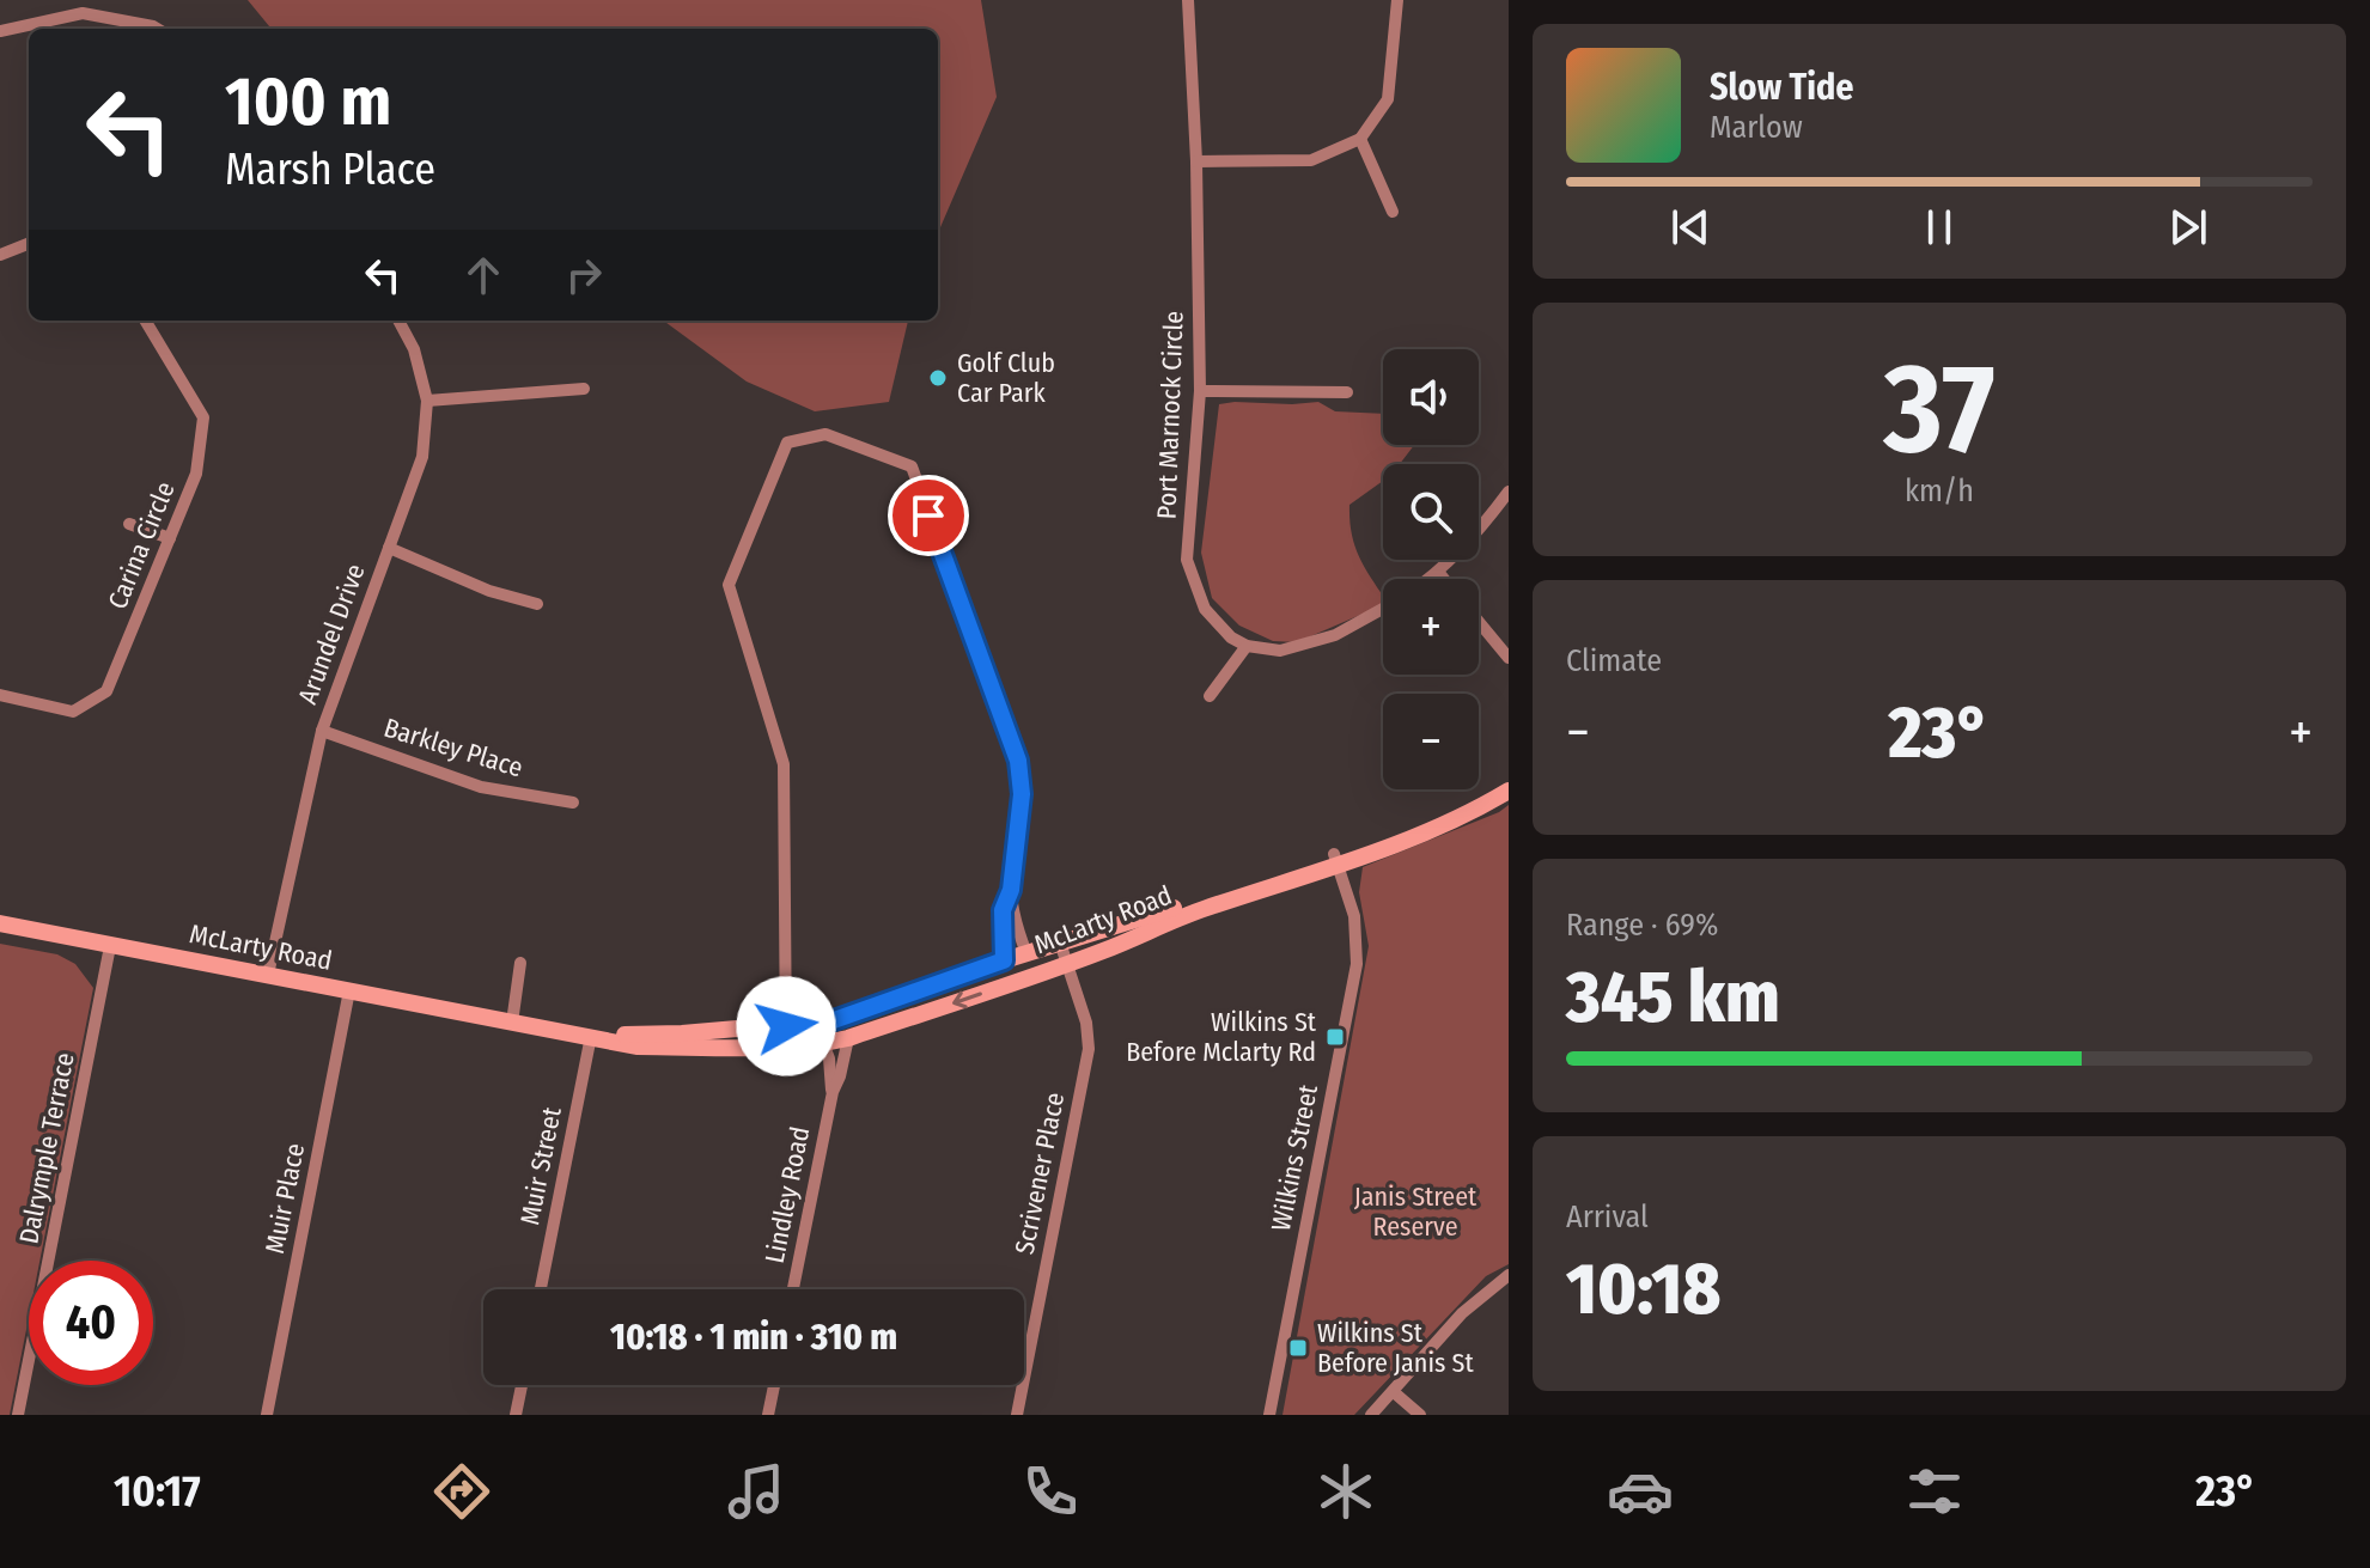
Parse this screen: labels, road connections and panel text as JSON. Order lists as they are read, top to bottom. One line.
{"streets":{"street":["Port Marnock Circle","Carina Circle","Arundel Drive","Barkley Place","McLarty Road","Dalrymple Terrace","Wilkins Street","Muir Street","Scrivener Place","Lindley Road","Muir Place"]},"crossings":[["Arundel Drive","Barkley Place"],["Arundel Drive","McLarty Road"],["McLarty Road","Dalrymple Terrace"],["McLarty Road","Wilkins Street"],["McLarty Road","Muir Street"],["McLarty Road","Scrivener Place"],["McLarty Road","Lindley Road"],["McLarty Road","Muir Place"]],"parks":["Janis Street Reserve"],"places":{"other":["Golf Club Car Park"],"transit":["Wilkins St Before Mclarty Rd","Wilkins St Before Janis St"]},"page":{"turn":["100 m","Marsh Place"],"song":["Slow Tide","Marlow"],"tile":[["37","km/h"],"Climate",["Range · 69%","345 km"],["Arrival","10:18"]],"map_buttons":["+","−"],"heat":["−","23°","+"],"limit":"40","trip":"10:18 · 1 min · 310 m","tabs":["10:17","23°"]}}
